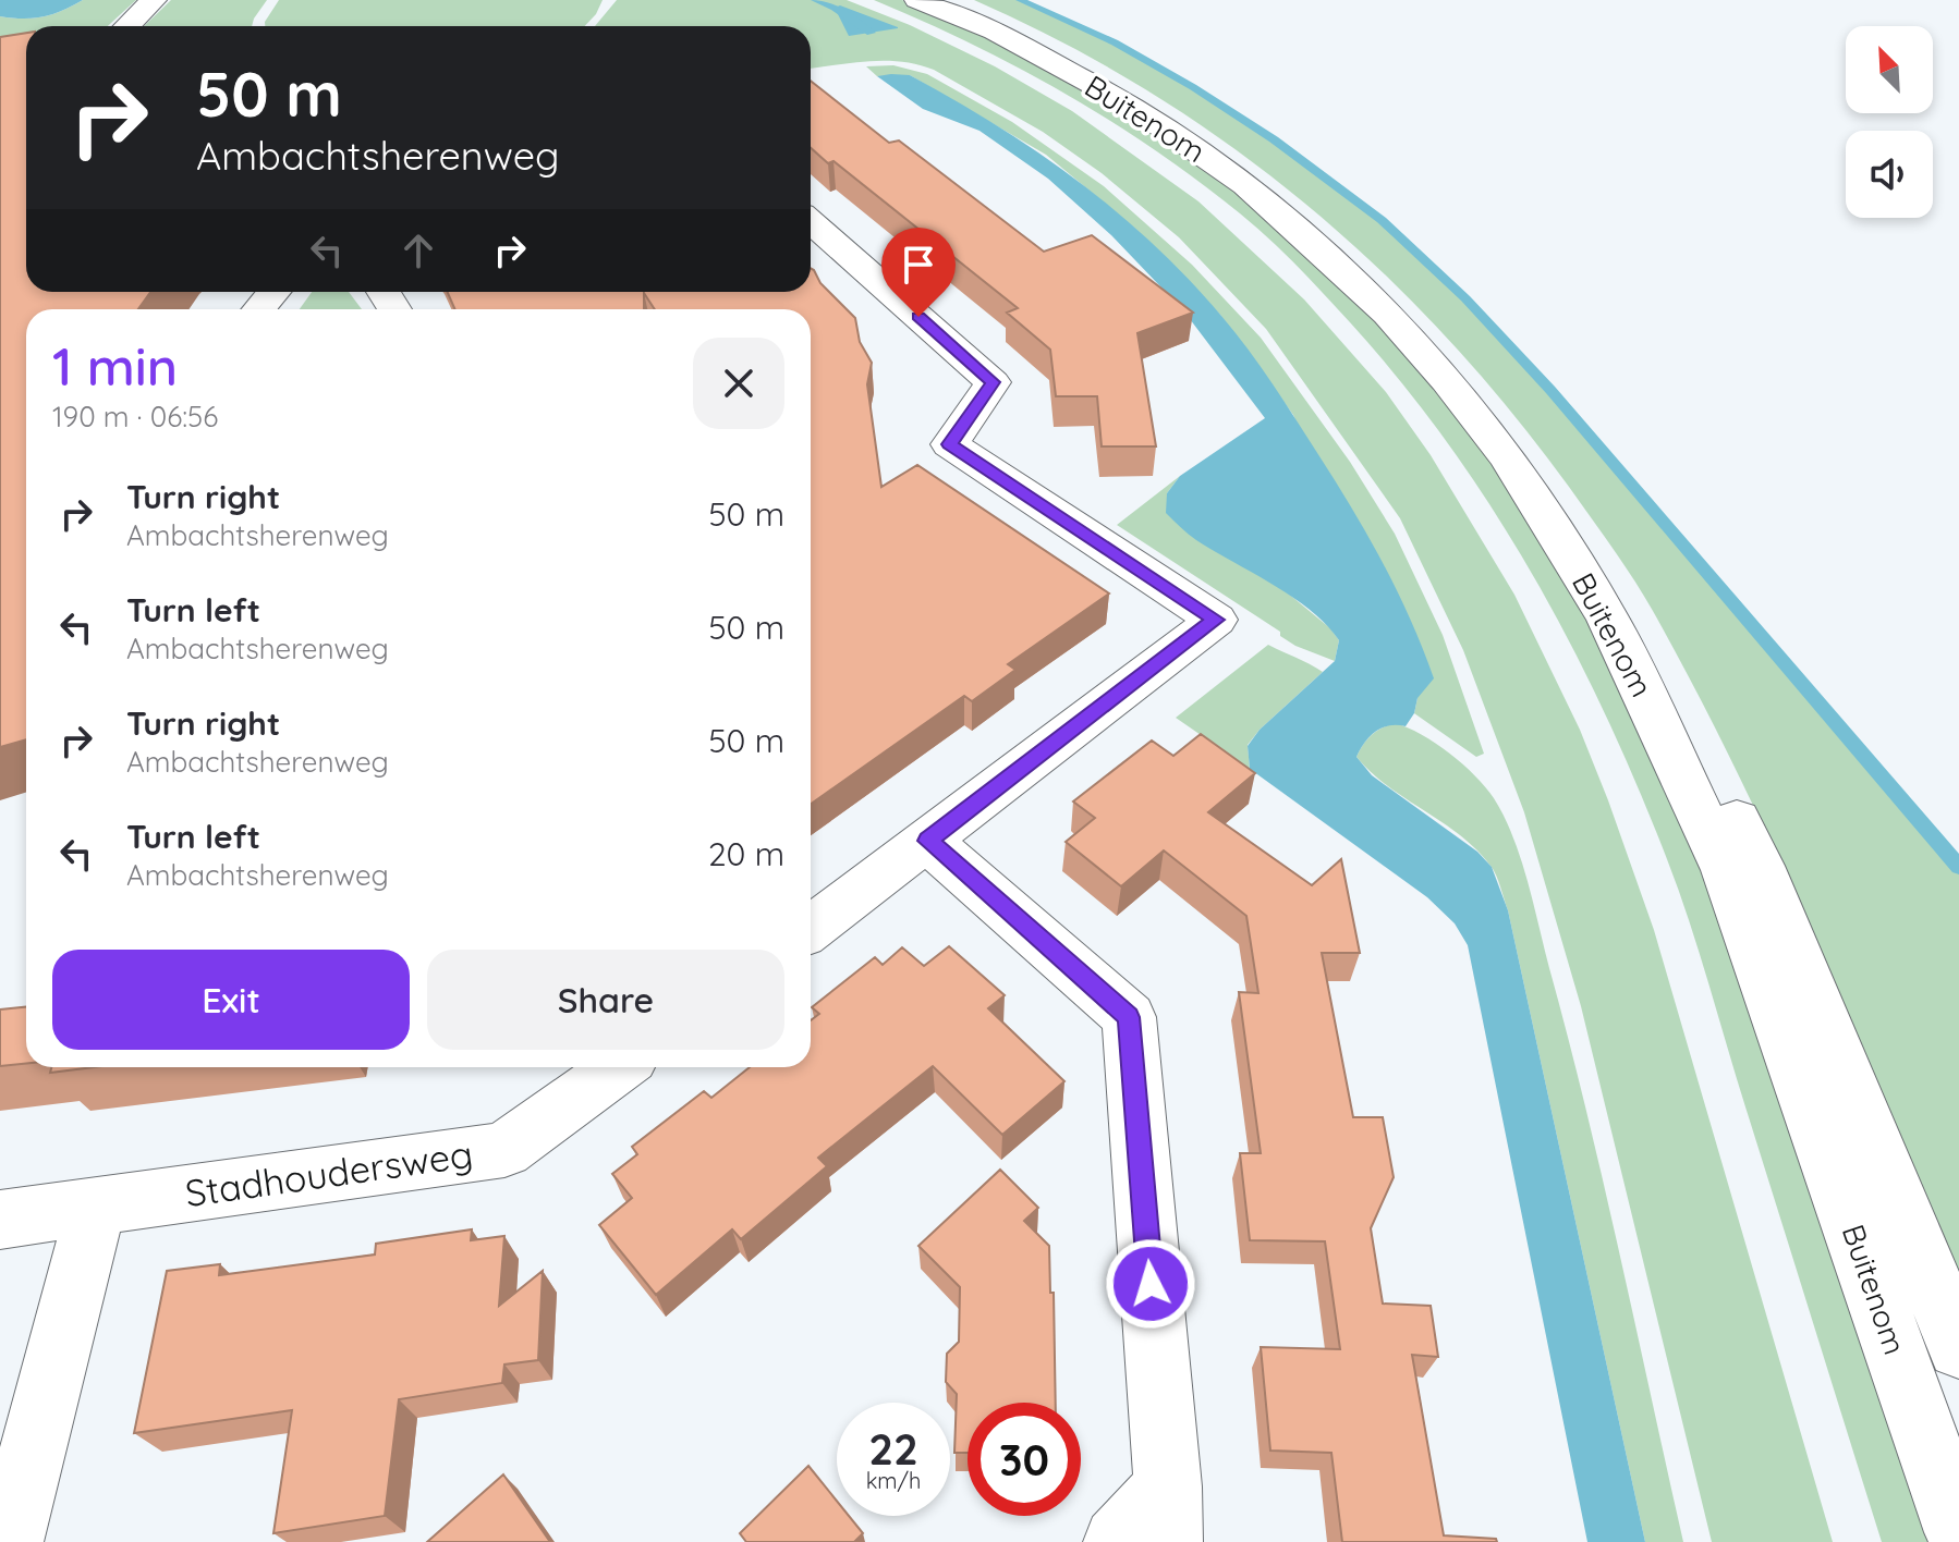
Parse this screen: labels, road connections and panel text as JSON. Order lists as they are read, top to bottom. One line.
{"streets":{"main road":["Buitenom","Stadhoudersweg"]},"north":"top left","page":{"turn":["50 m","Ambachtsherenweg"],"heading":["1 min","190 m · 06:56"],"list":[{"name":"Turn right","note":"Ambachtsherenweg","value":"50 m"},{"name":"Turn left","note":"Ambachtsherenweg","value":"50 m"},{"name":"Turn right","note":"Ambachtsherenweg","value":"50 m"},{"name":"Turn left","note":"Ambachtsherenweg","value":"20 m"}],"buttons":["Exit","Share"],"speed":"22 km/h","limit":"30"}}
